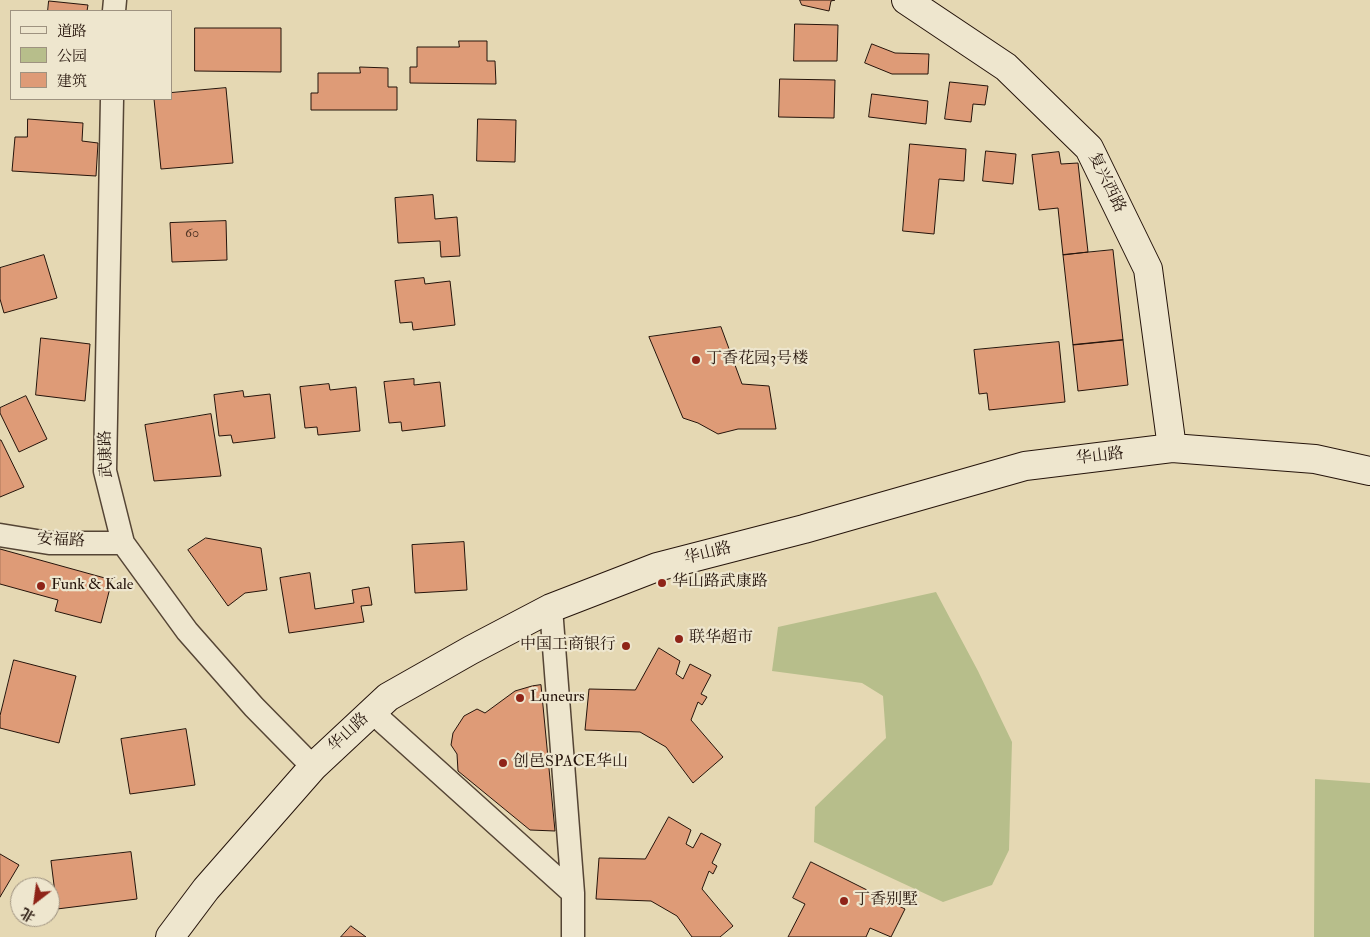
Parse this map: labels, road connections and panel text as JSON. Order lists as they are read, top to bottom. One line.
{"streets":{"main road":["复兴西路","华山路"],"street":["武康路","安福路"]},"crossings":[["复兴西路","华山路"],["武康路","华山路"],["武康路","安福路"]],"places":["丁香花园3号楼","华山路武康路","Funk & Kale","联华超市","中国工商银行","Luneurs","创邑SPACE华山","丁香别墅"],"house_numbers":["60"],"legend":["道路","公园","建筑"],"north":"bottom left"}
